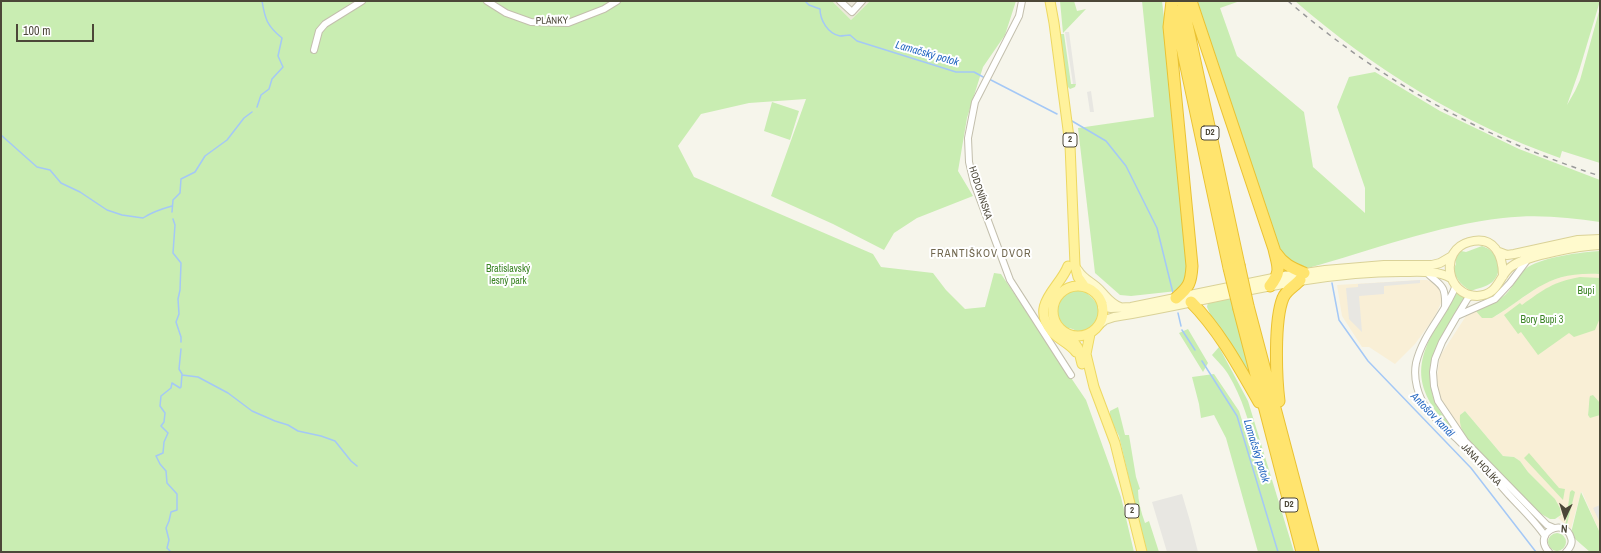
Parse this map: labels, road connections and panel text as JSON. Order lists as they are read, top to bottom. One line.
{"streets":{"highway":["D2"],"main road":["2"],"street":["PLÁNKY","HODONÍNSKA","JÁNA HOLÍKA"]},"districts":["FRANTIŠKOV DVOR"],"water":["Lamačský potok","Antošov kanál"],"parks":["Bratislavský lesný park","Bupi","Bory Bupi 3"],"scale_bar":"100 m","north":"bottom"}
